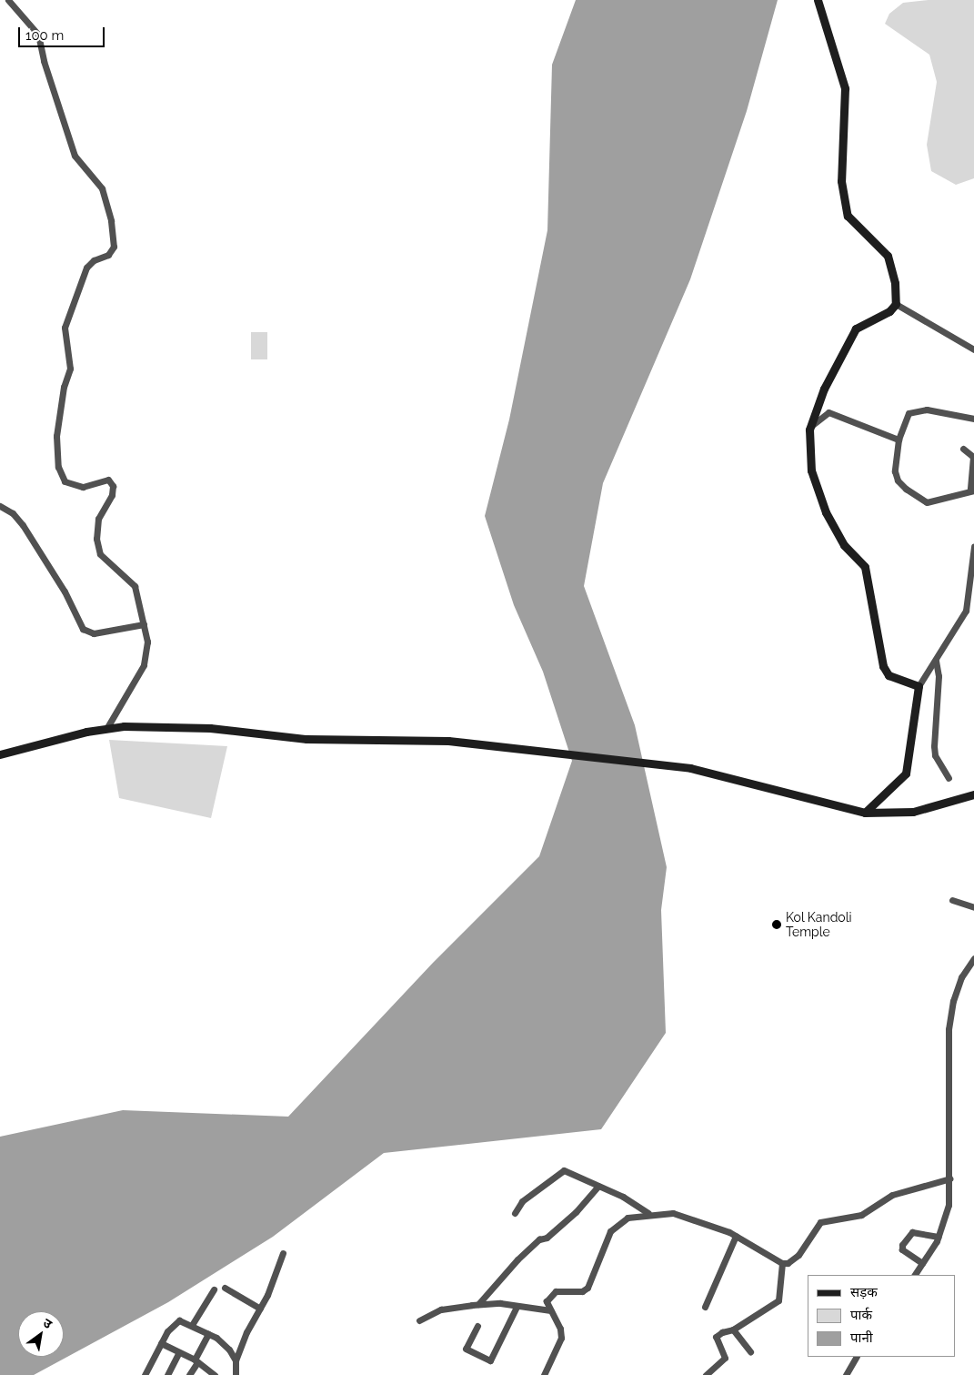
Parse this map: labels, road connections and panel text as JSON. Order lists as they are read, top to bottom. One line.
{"places":["Kol Kandoli Temple"],"legend":["सड़क","पार्क","पानी"],"scale_bar":"100 m","north":"top right"}
